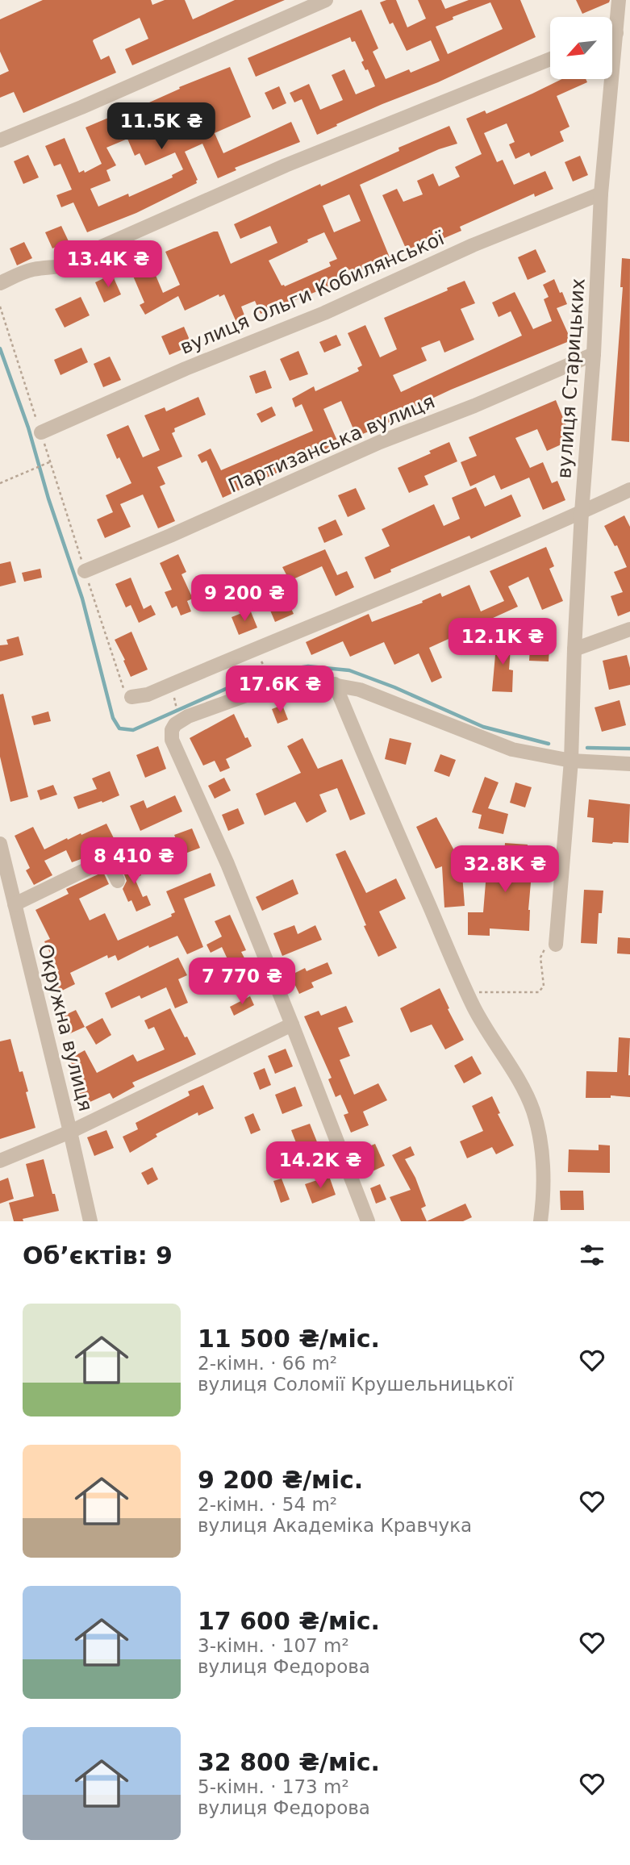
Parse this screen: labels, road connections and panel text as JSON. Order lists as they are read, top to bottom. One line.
{"streets":{"street":["вулиця Ольги Кобилянської","вулиця Старицьких","Партизанська вулиця","Окружна вулиця"]},"crossings":[["вулиця Ольги Кобилянської","вулиця Старицьких"],["вулиця Старицьких","Партизанська вулиця"]],"north":"bottom left","page":{"price":["11.5K ₴","13.4K ₴","9 200 ₴","12.1K ₴","17.6K ₴","8 410 ₴","32.8K ₴","7 770 ₴","14.2K ₴"],"heading":"Об’єктів: 9","list":[{"name":"11 500 ₴/міс.","note":"2-кімн. · 66 m² · вулиця Соломії Крушельницької"},{"name":"9 200 ₴/міс.","note":"2-кімн. · 54 m² · вулиця Академіка Кравчука"},{"name":"17 600 ₴/міс.","note":"3-кімн. · 107 m² · вулиця Федорова"},{"name":"32 800 ₴/міс.","note":"5-кімн. · 173 m² · вулиця Федорова"}]}}
